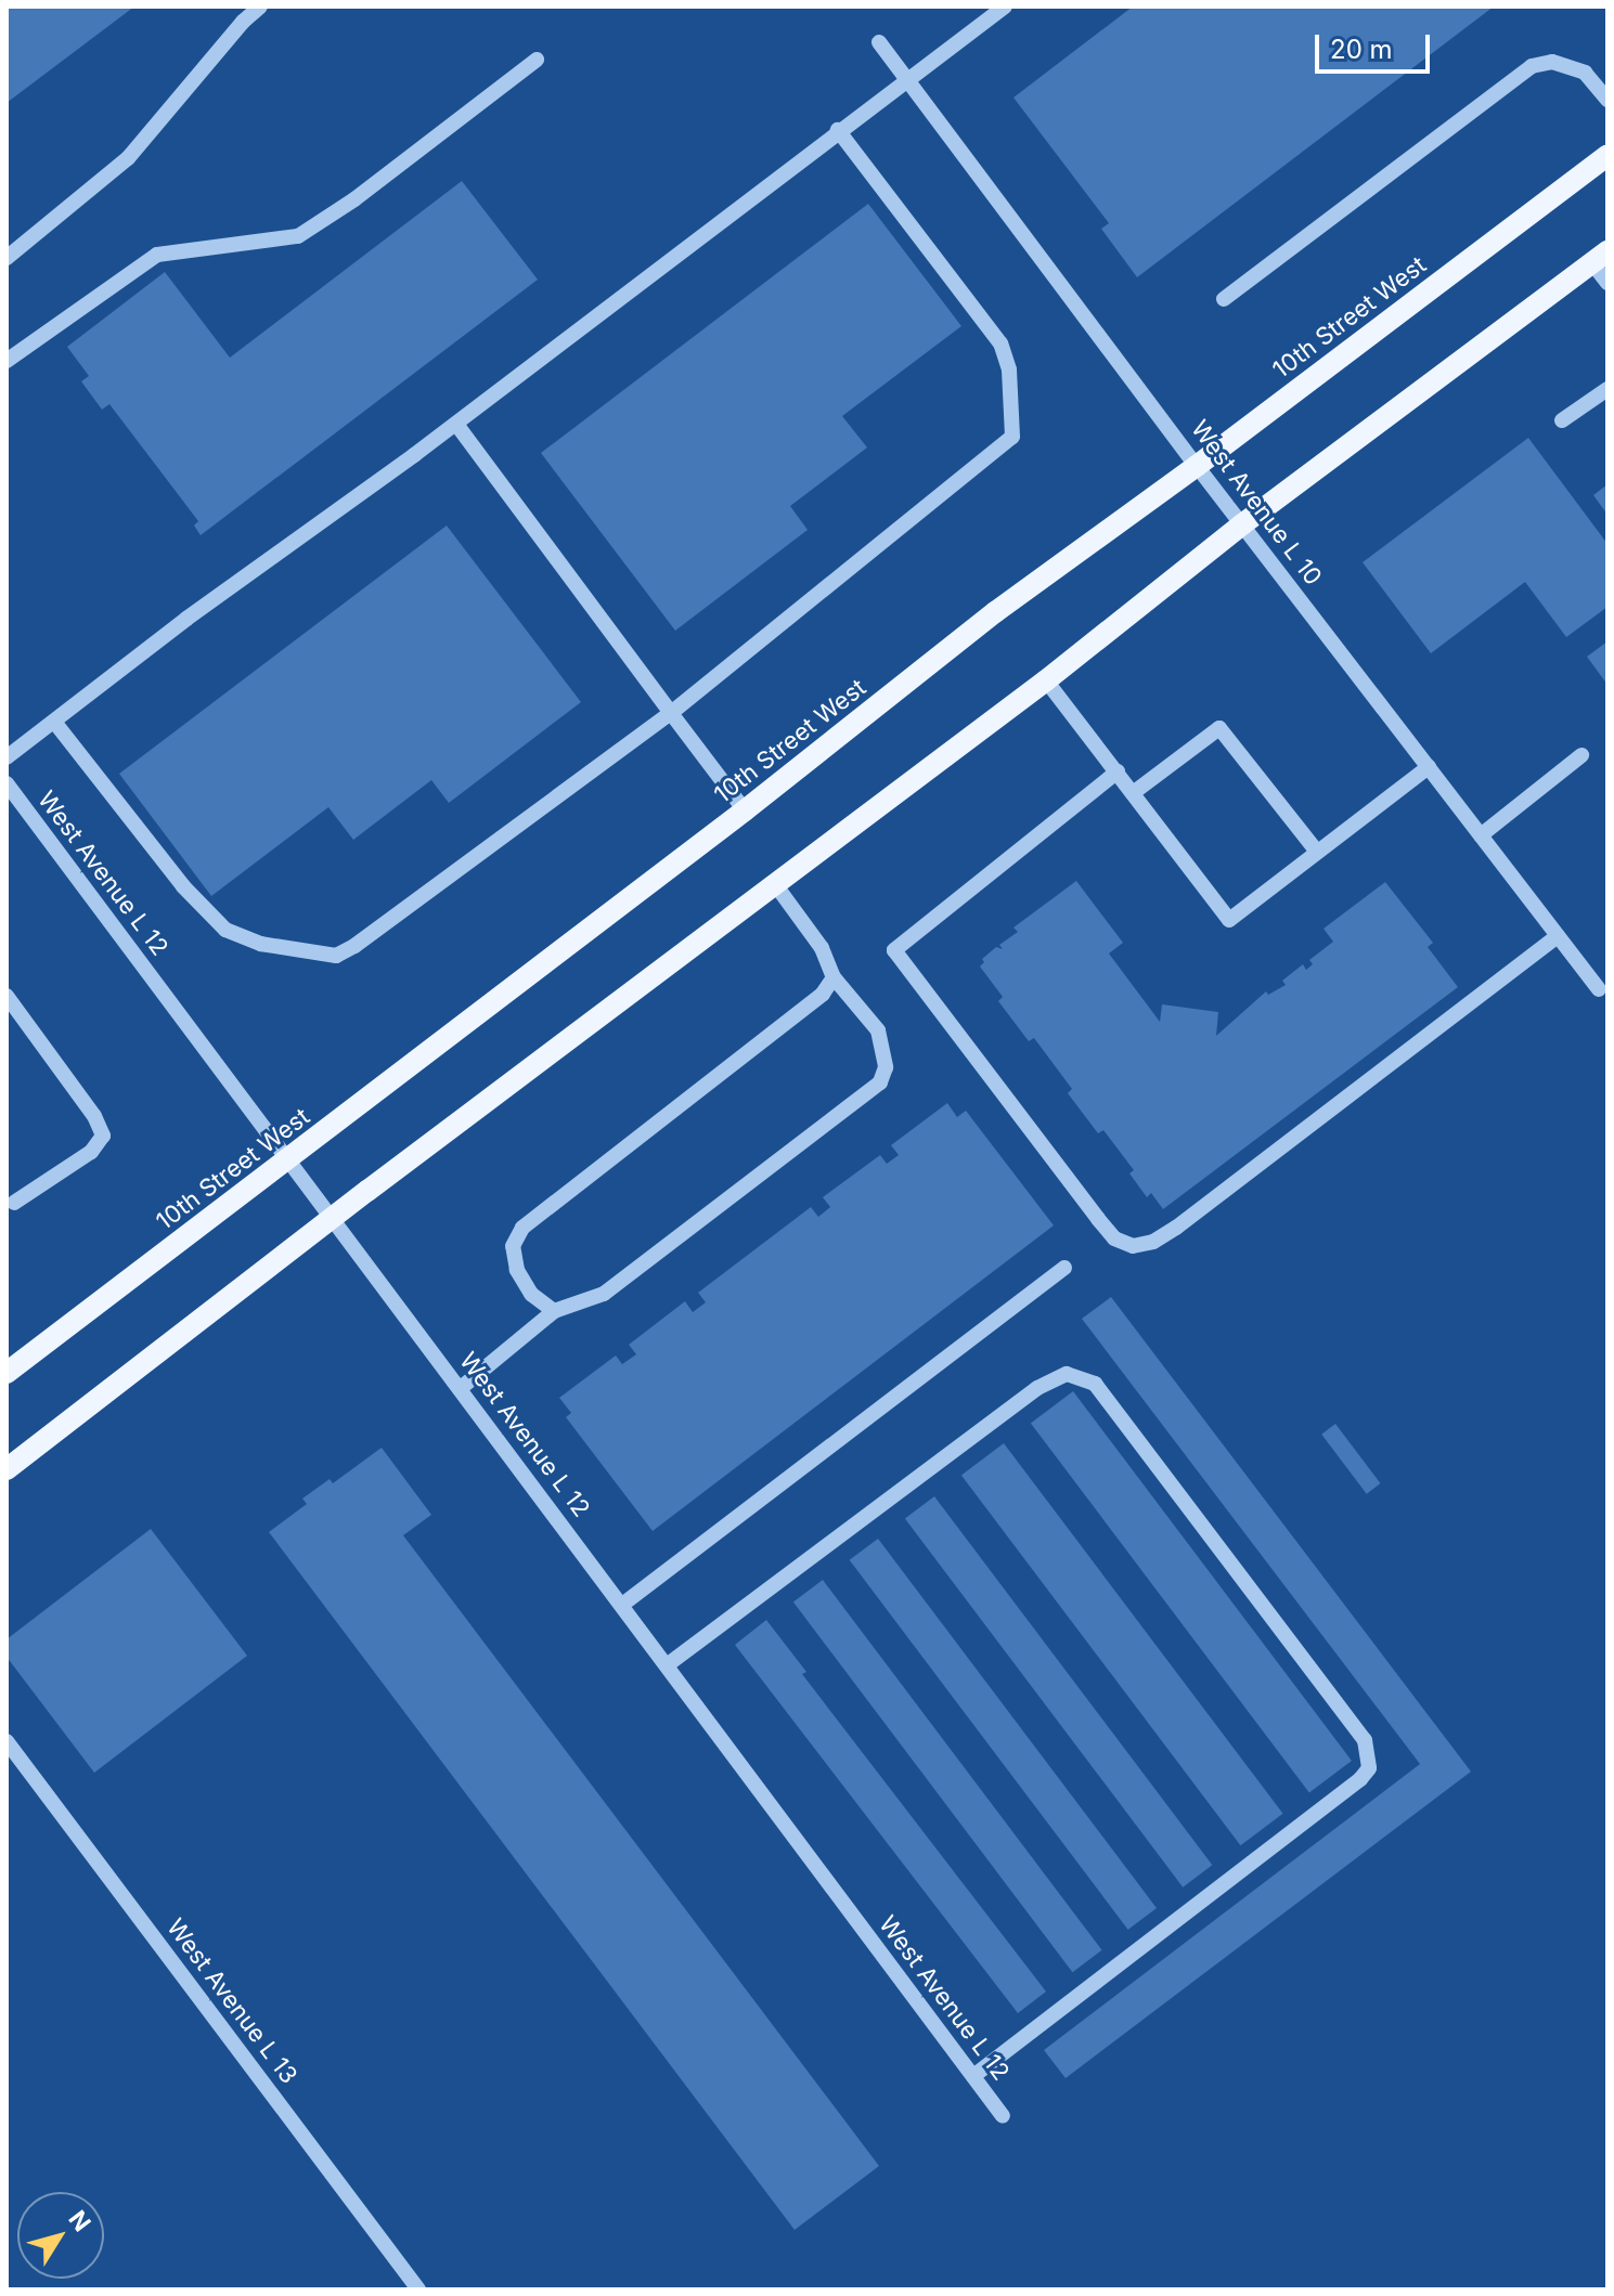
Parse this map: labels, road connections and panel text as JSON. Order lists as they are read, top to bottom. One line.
{"streets":{"main road":["10th Street West"],"street":["West Avenue L 10","West Avenue L 12","West Avenue L 13"]},"crossings":[["10th Street West","West Avenue L 10"],["10th Street West","West Avenue L 12"]],"scale_bar":"20 m","north":"top right"}
